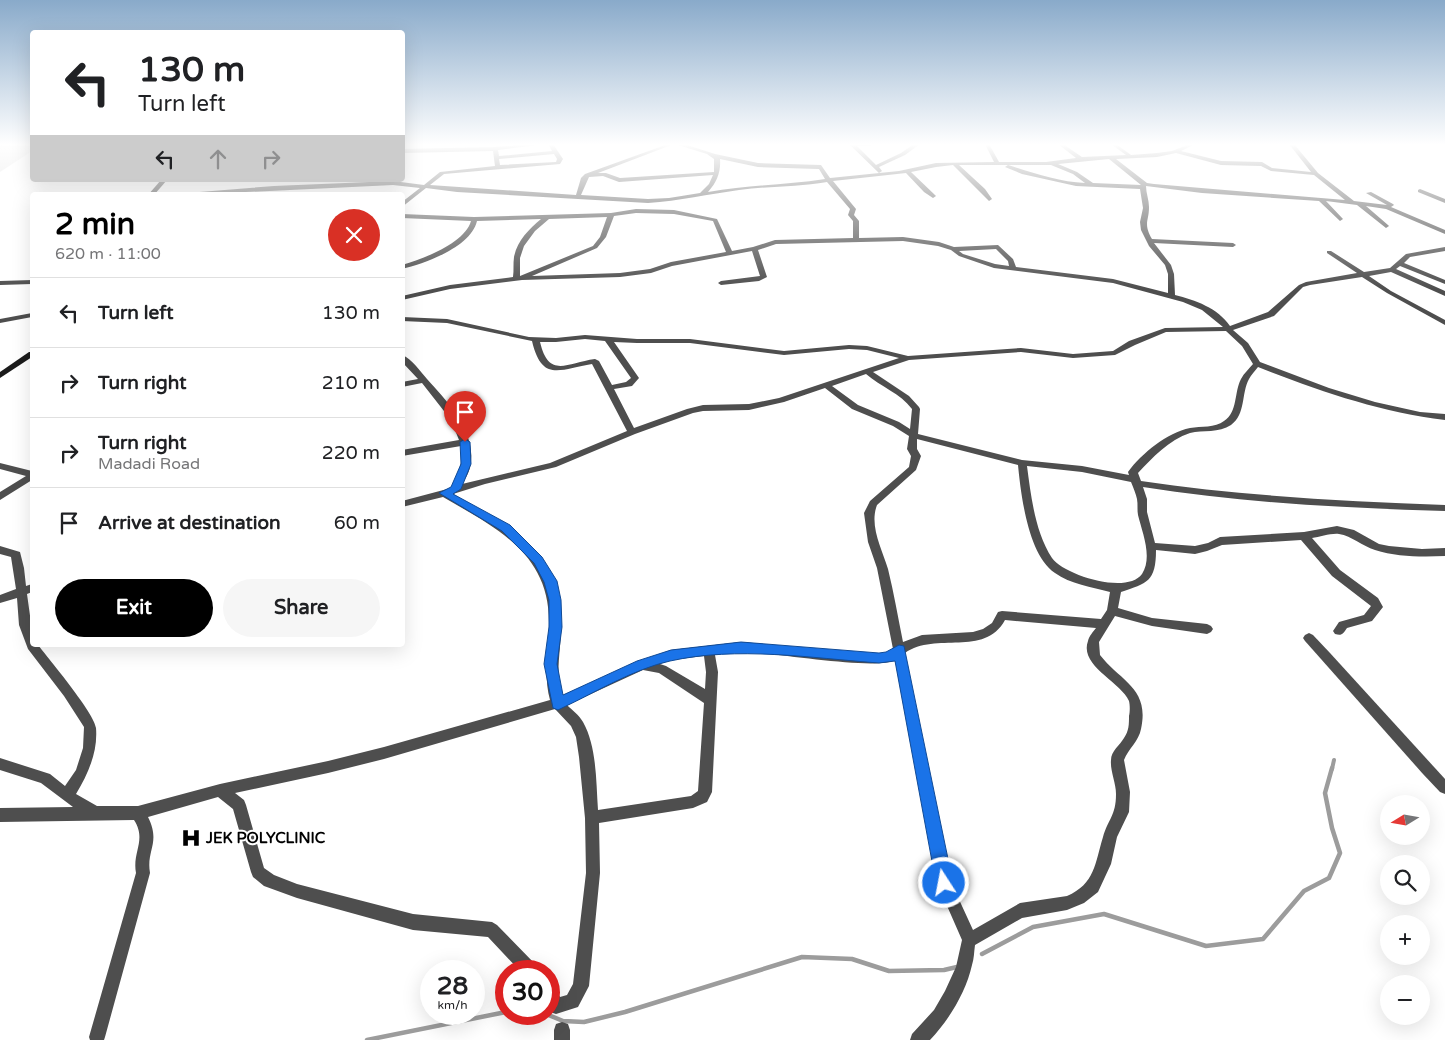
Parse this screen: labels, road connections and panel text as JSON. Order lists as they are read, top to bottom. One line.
{"places":{"hospital":["JEK POLYCLINIC"]},"north":"left","page":{"turn":["130 m","Turn left"],"heading":["2 min","620 m · 11:00"],"list":[{"name":"Turn left","value":"130 m"},{"name":"Turn right","value":"210 m"},{"name":"Turn right","note":"Madadi Road","value":"220 m"},{"name":"Arrive at destination","value":"60 m"}],"buttons":["Exit","Share"],"map_buttons":["+","−"],"speed":"28 km/h","limit":"30"}}
